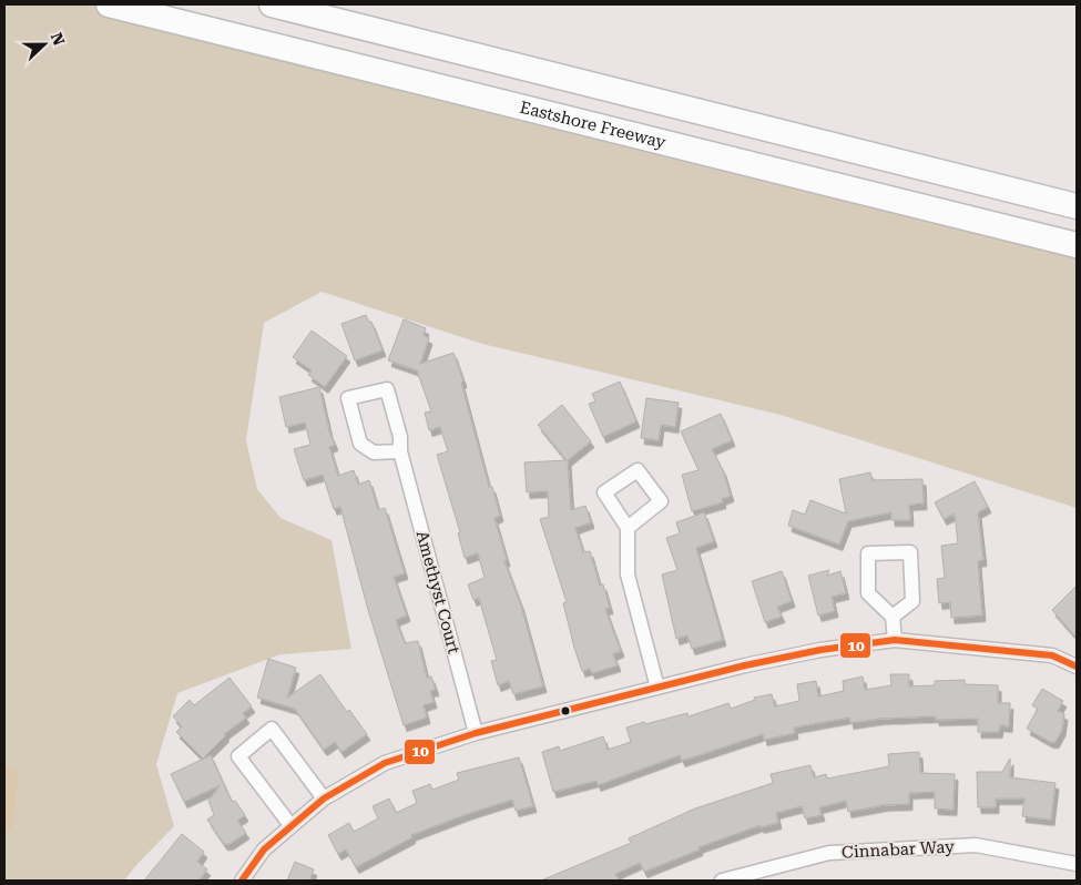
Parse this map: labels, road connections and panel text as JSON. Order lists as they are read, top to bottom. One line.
{"streets":{"highway":["Eastshore Freeway"],"street":["Amethyst Court","Cinnabar Way"]},"lines":["transit line 10"],"north":"right"}
